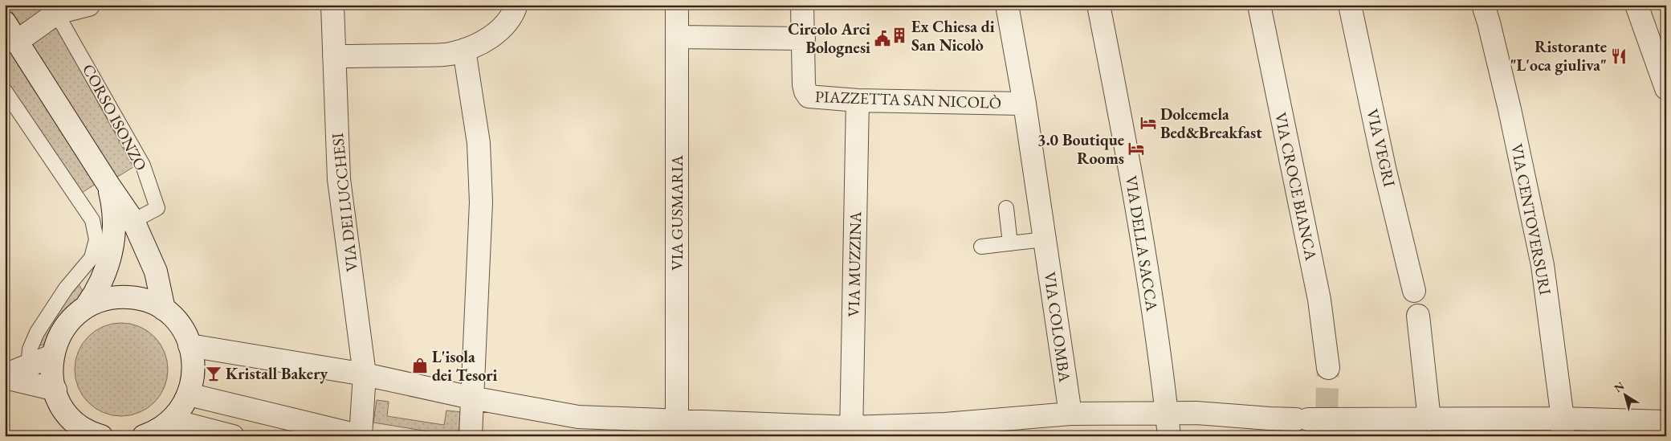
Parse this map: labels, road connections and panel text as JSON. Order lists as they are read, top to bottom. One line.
{"streets":{"street":["PIAZZETTA SAN NICOLÒ","VIA VEGRI","VIA CROCE BIANCA","VIA DEI LUCCHESI","VIA GUSMARIA","VIA CENTOVERSURI","VIA DELLA SACCA","VIA MUZZINA","VIA COLOMBA"],"lane":["CORSO ISONZO"]},"crossings":[["PIAZZETTA SAN NICOLÒ","VIA MUZZINA"],["PIAZZETTA SAN NICOLÒ","VIA COLOMBA"]],"places":{"building":["Ex Chiesa di San Nicolò"],"public building":["Circolo Arci Bolognesi"],"restaurant":["Ristorante \"L'oca giuliva\""],"hotel":["Dolcemela Bed&Breakfast","3.0 Boutique Rooms"],"shop":["L'isola dei Tesori"],"bar":["Kristall Bakery"]},"north":"top left"}
